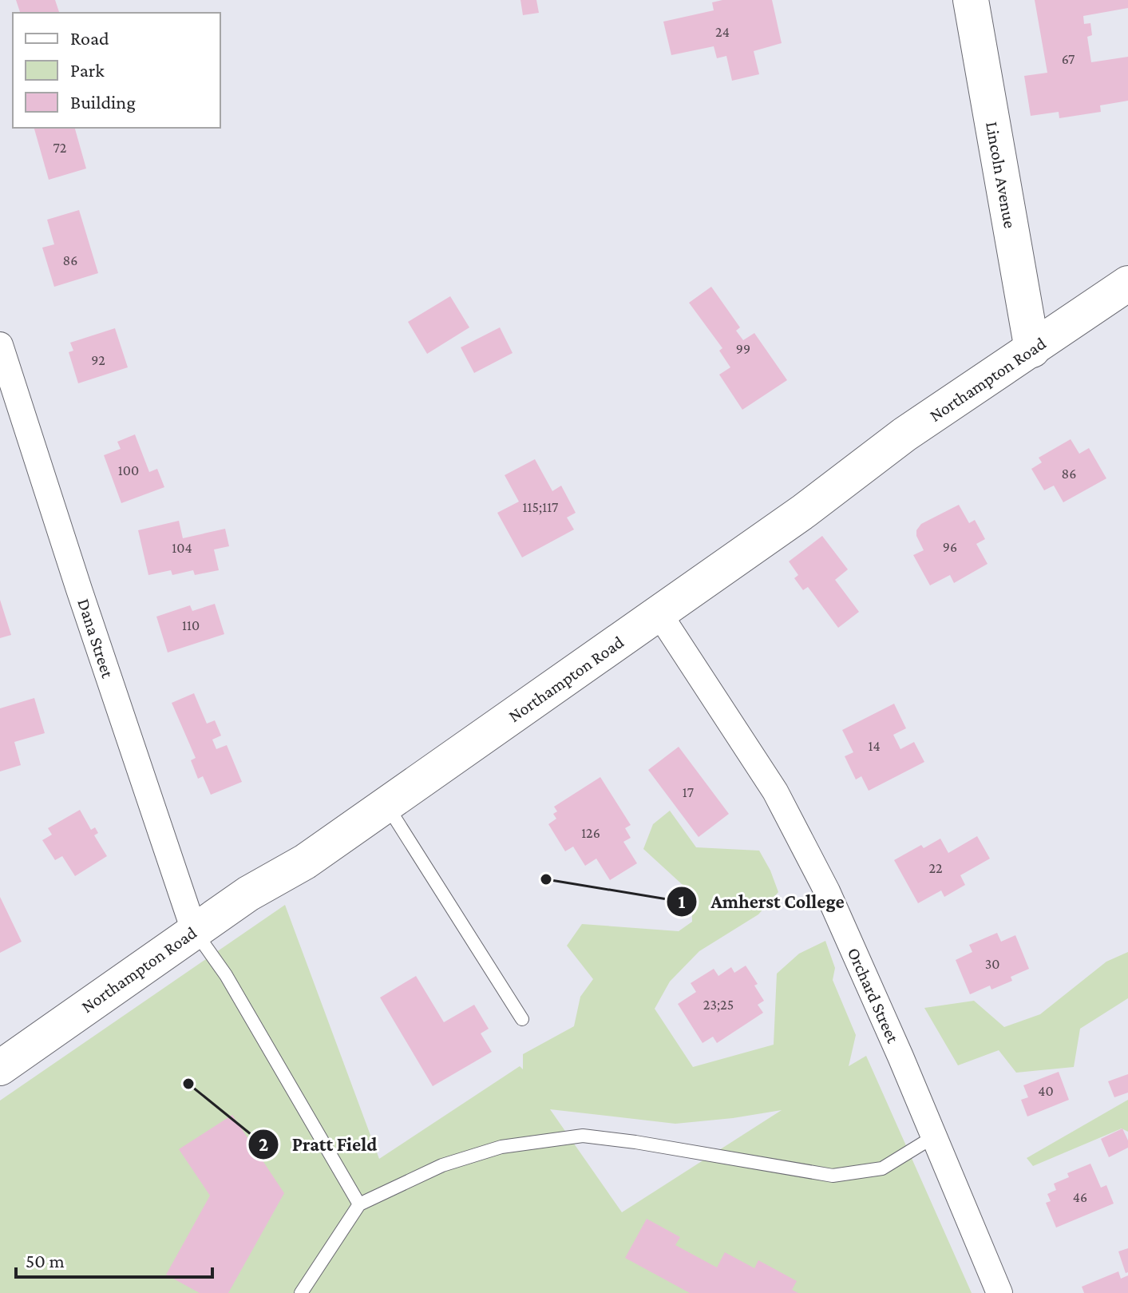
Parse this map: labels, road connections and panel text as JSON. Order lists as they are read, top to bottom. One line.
{"streets":{"main road":["Lincoln Avenue","Northampton Road"],"street":["Dana Street","Orchard Street"]},"crossings":[["Lincoln Avenue","Northampton Road"],["Northampton Road","Dana Street"],["Northampton Road","Orchard Street"]],"places":["Amherst College","Pratt Field"],"house_numbers":["24","67","72","86","99","92","100","86","115;117","96","104","110","14","17","126","22","30","23;25","40","46"],"legend":["Road","Park","Building"],"scale_bar":"50 m"}
